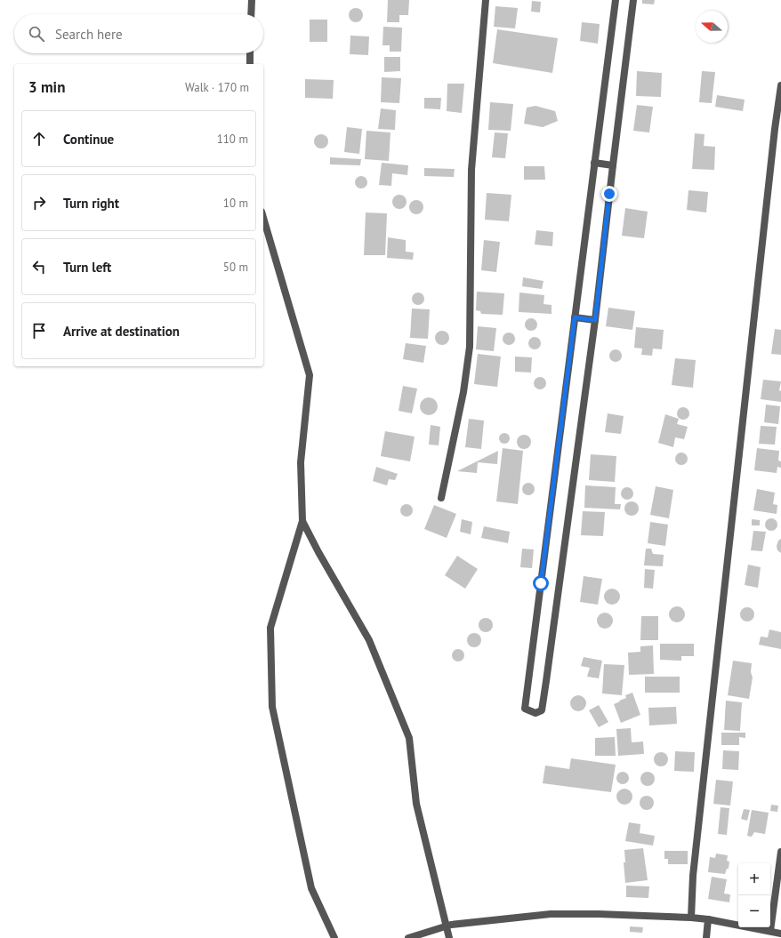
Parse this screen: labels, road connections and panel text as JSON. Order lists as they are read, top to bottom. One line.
{"north":"left","page":{"search":"Search here","heading":["3 min","Walk · 170 m"],"list":[["Continue","110 m"],["Turn right","10 m"],["Turn left","50 m"],"Arrive at destination"],"map_buttons":["+","−"]}}
